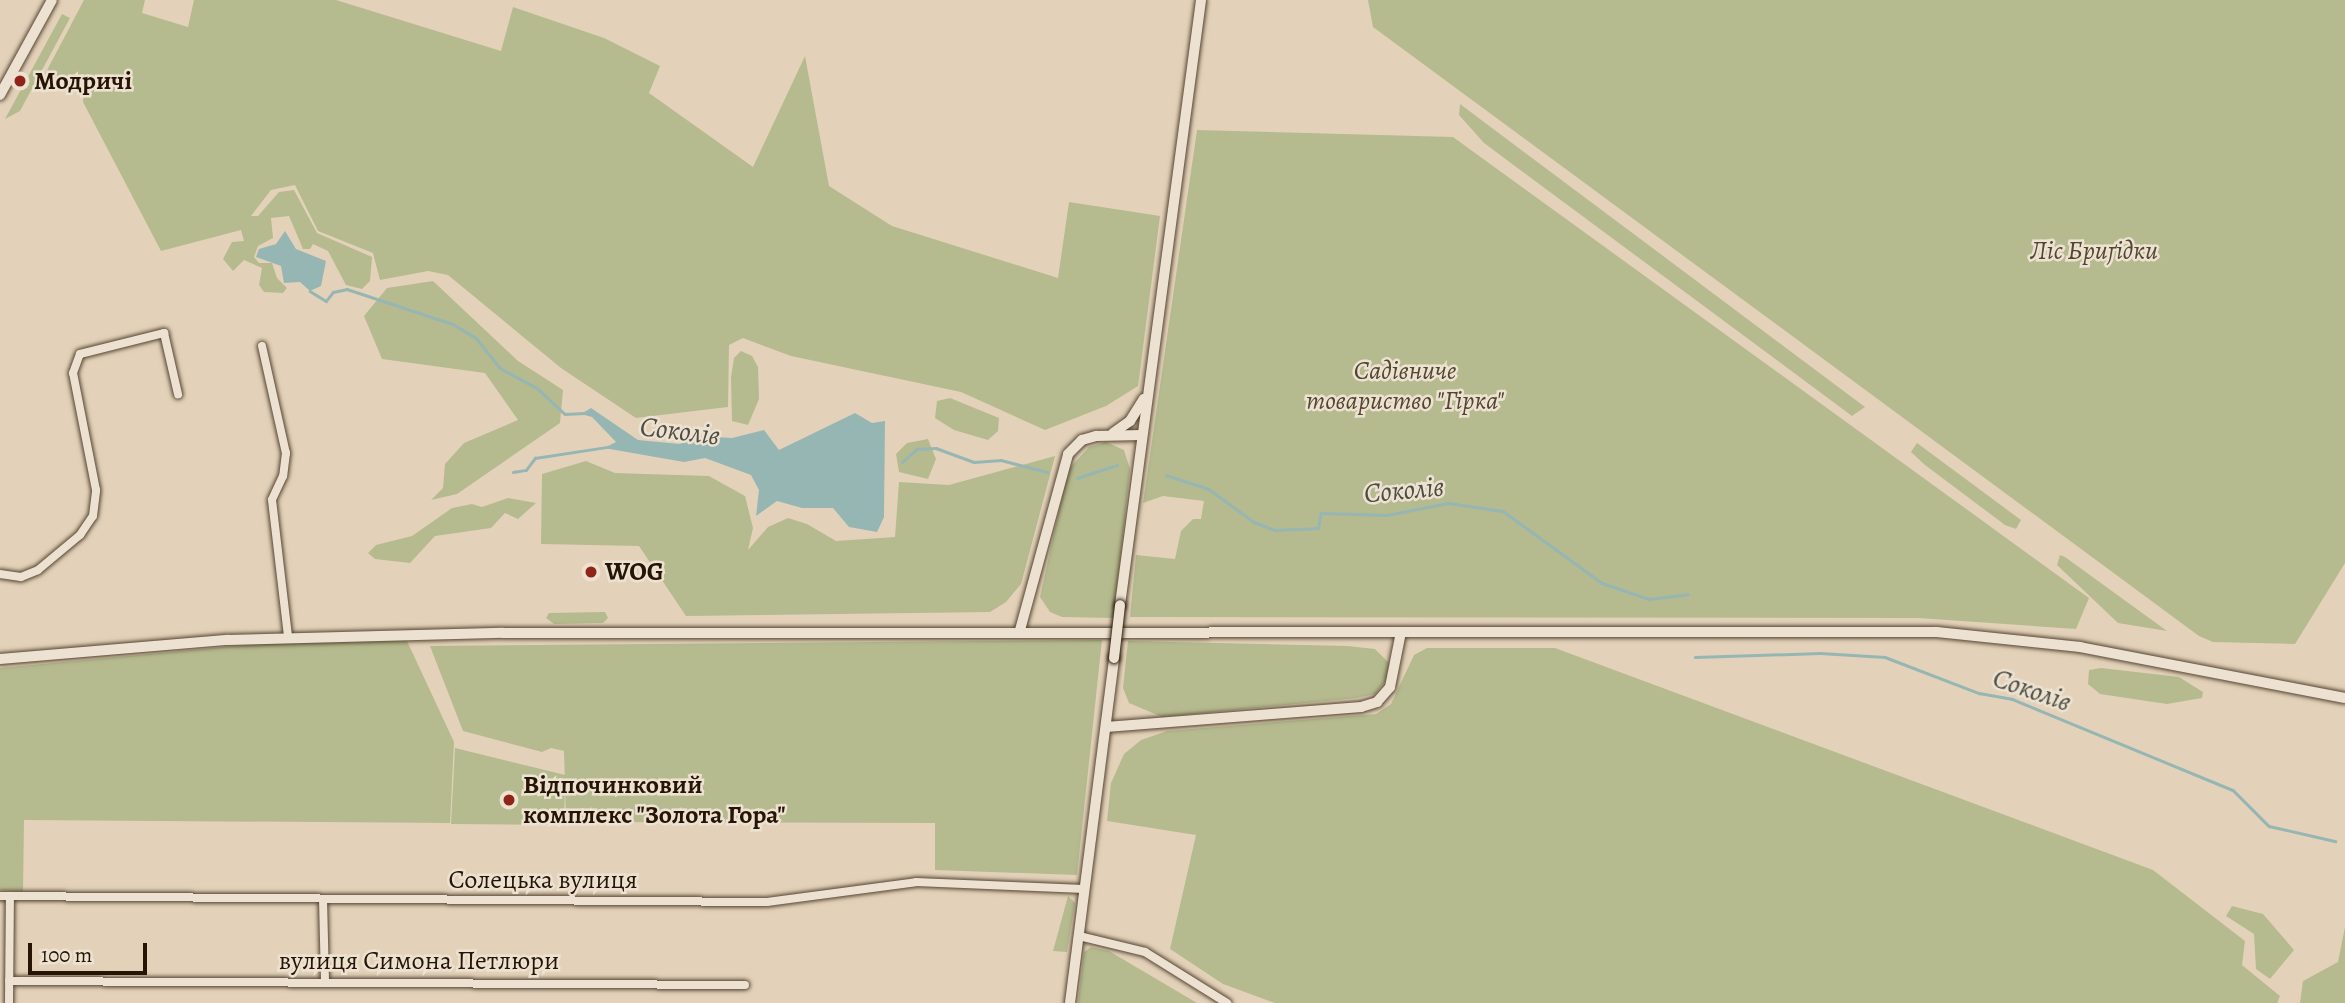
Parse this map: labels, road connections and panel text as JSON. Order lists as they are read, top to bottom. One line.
{"streets":{"street":["Солецька вулиця","вулиця Симона Петлюри"]},"water":["Соколів"],"parks":["Ліс Бриґідки","Садівниче товариство \"Гірка\""],"places":["Модричі","WOG","Відпочинковий комплекс \"Золота Гора\""],"scale_bar":"100 m"}
